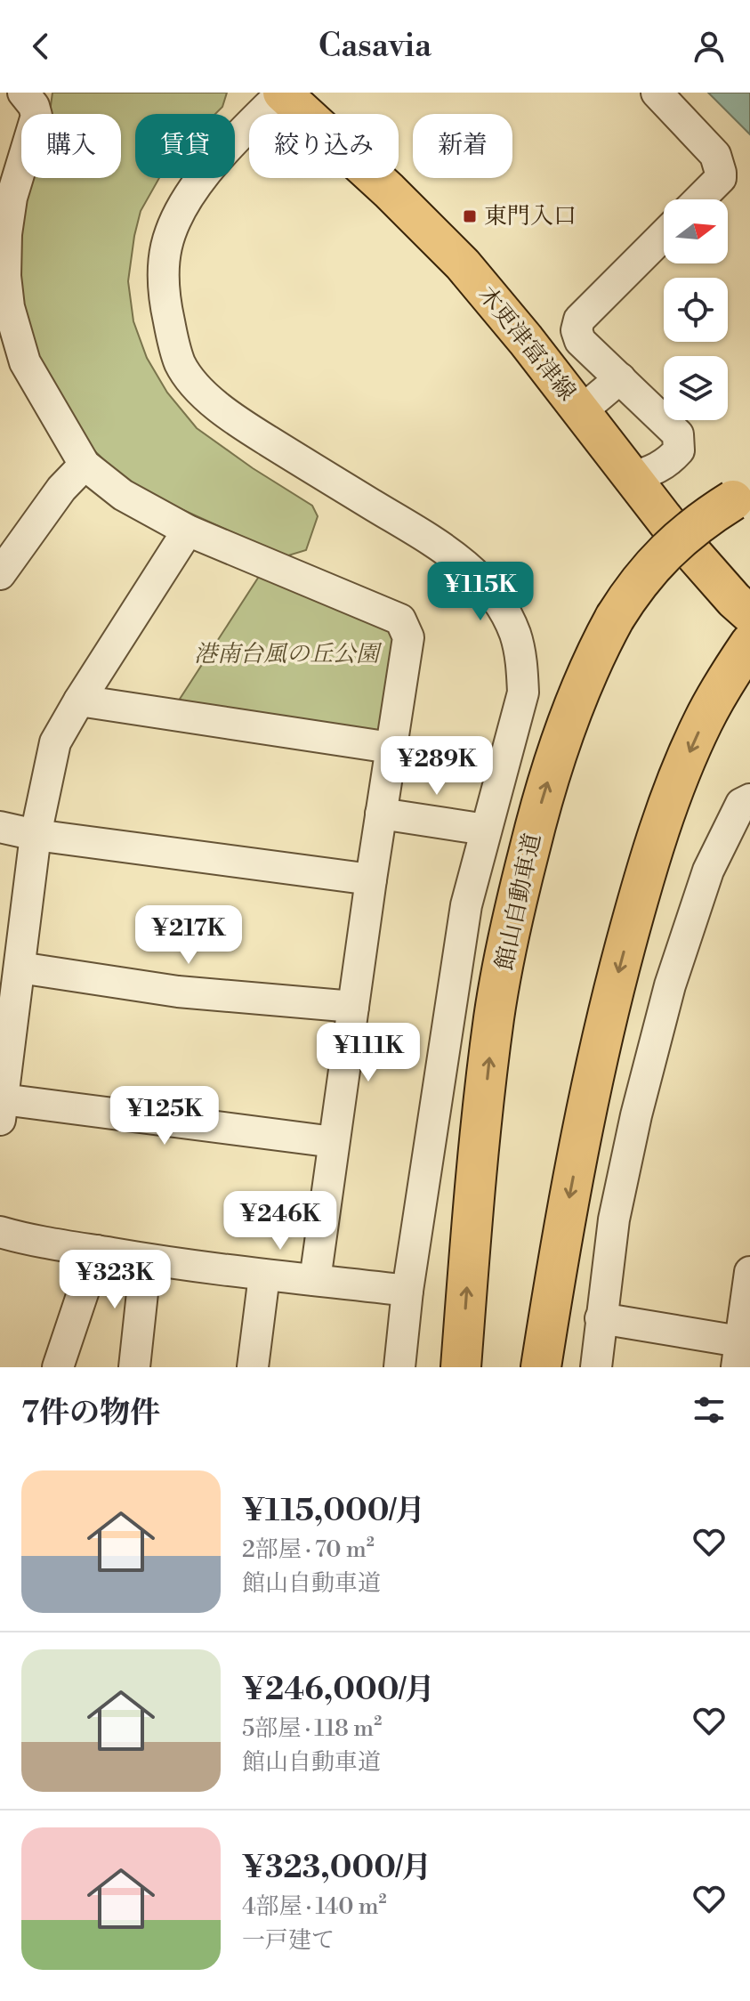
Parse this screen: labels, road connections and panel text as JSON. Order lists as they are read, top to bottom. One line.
{"streets":{"highway":["館山自動車道"],"main road":["木更津富津線"]},"parks":["港南台風の丘公園"],"places":{"transit":["東門入口"]},"north":"right","page":{"header":"Casavia","chip":["購入","賃貸","絞り込み","新着"],"price":["¥115K","¥289K","¥217K","¥111K","¥125K","¥246K","¥323K"],"heading":"7件の物件","list":[{"name":"¥115,000/月","note":"2部屋 · 70 m² · 館山自動車道"},{"name":"¥246,000/月","note":"5部屋 · 118 m² · 館山自動車道"},{"name":"¥323,000/月","note":"4部屋 · 140 m² · 一戸建て"}]}}
